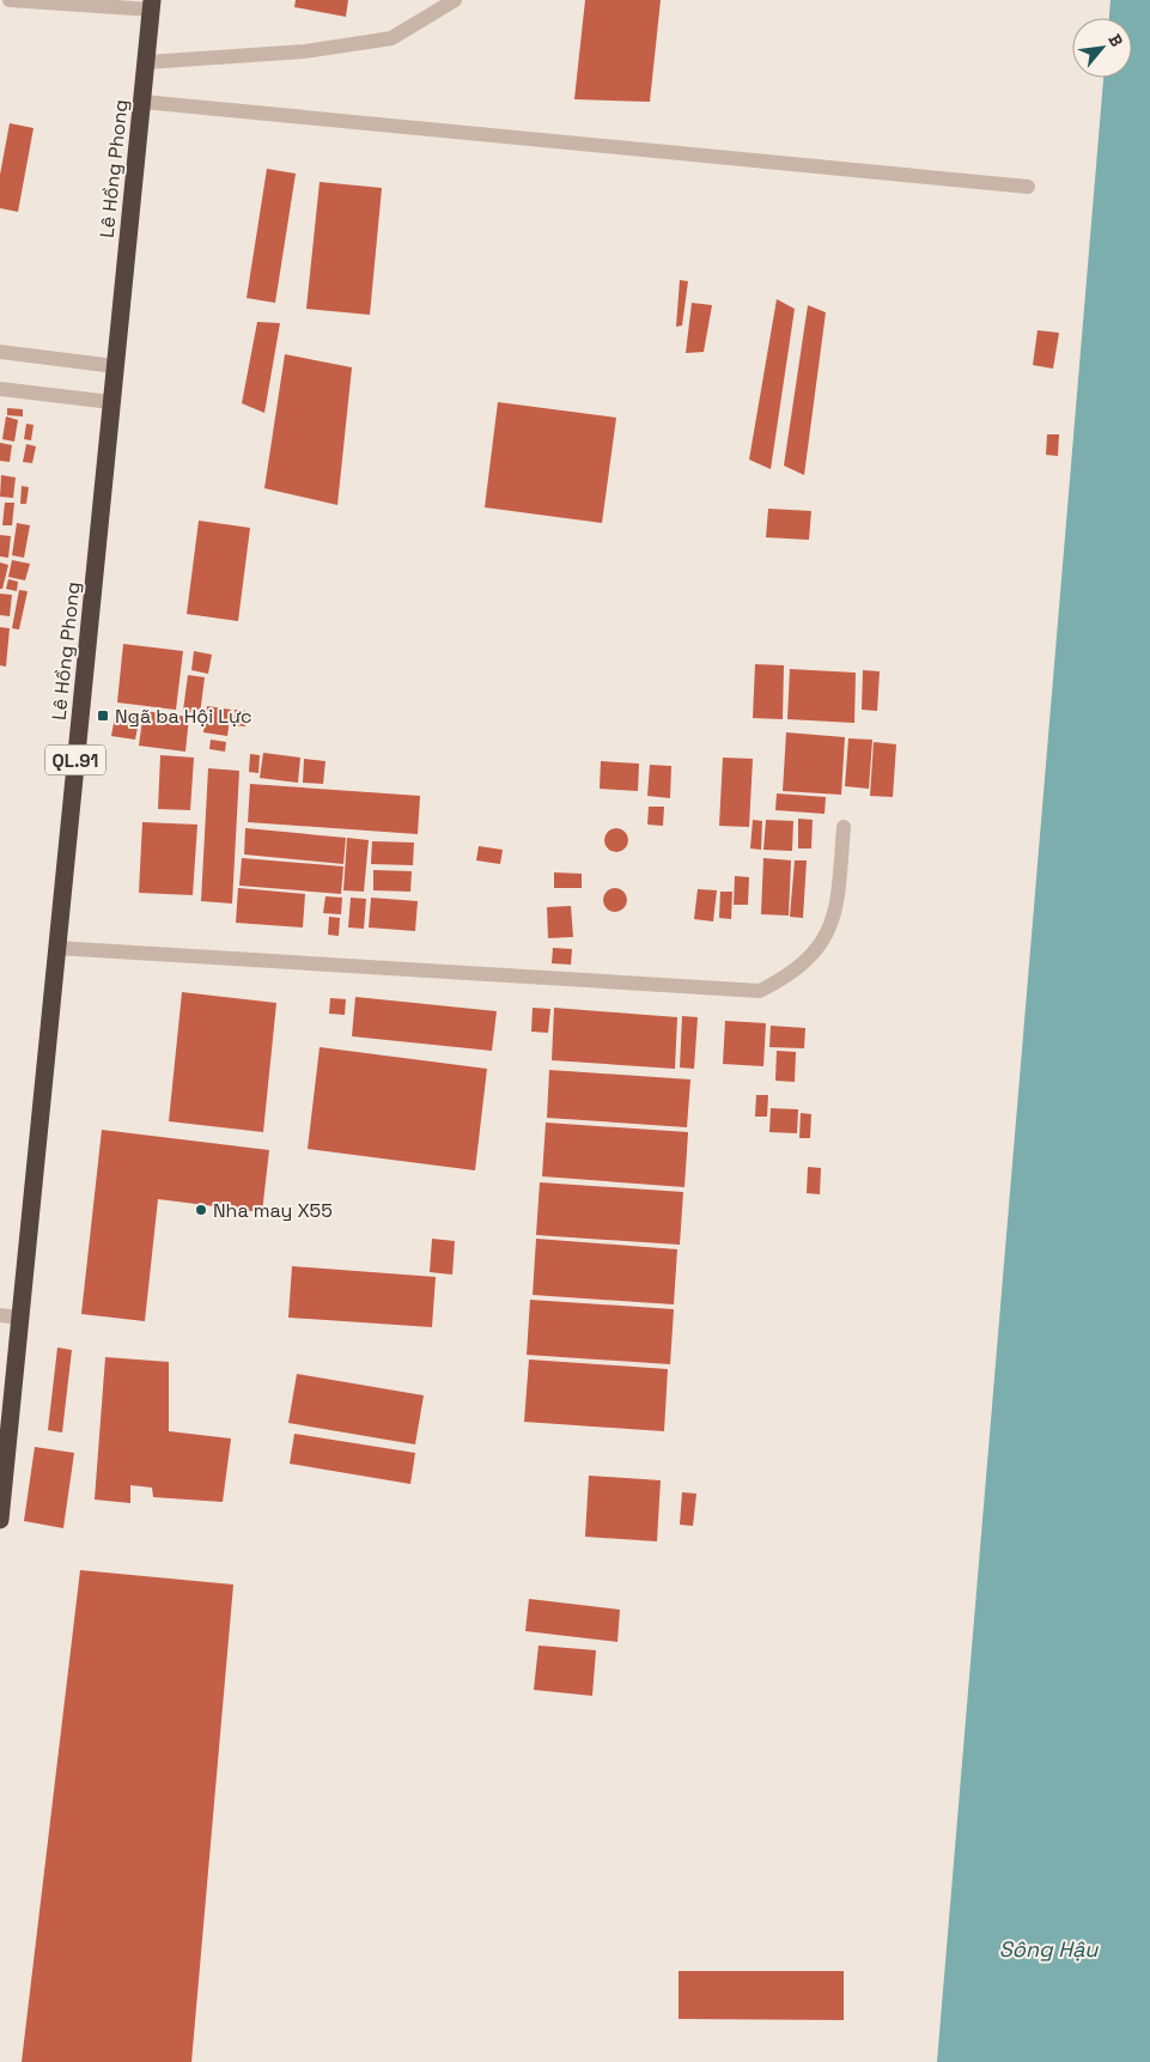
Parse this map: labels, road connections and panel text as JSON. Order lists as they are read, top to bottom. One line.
{"streets":{"highway":["Lê Hồng Phong","QL.91"]},"water":["Sông Hậu"],"places":{"transit":["Ngã ba Hội Lực"],"other":["Nha may X55"]},"north":"top right"}
